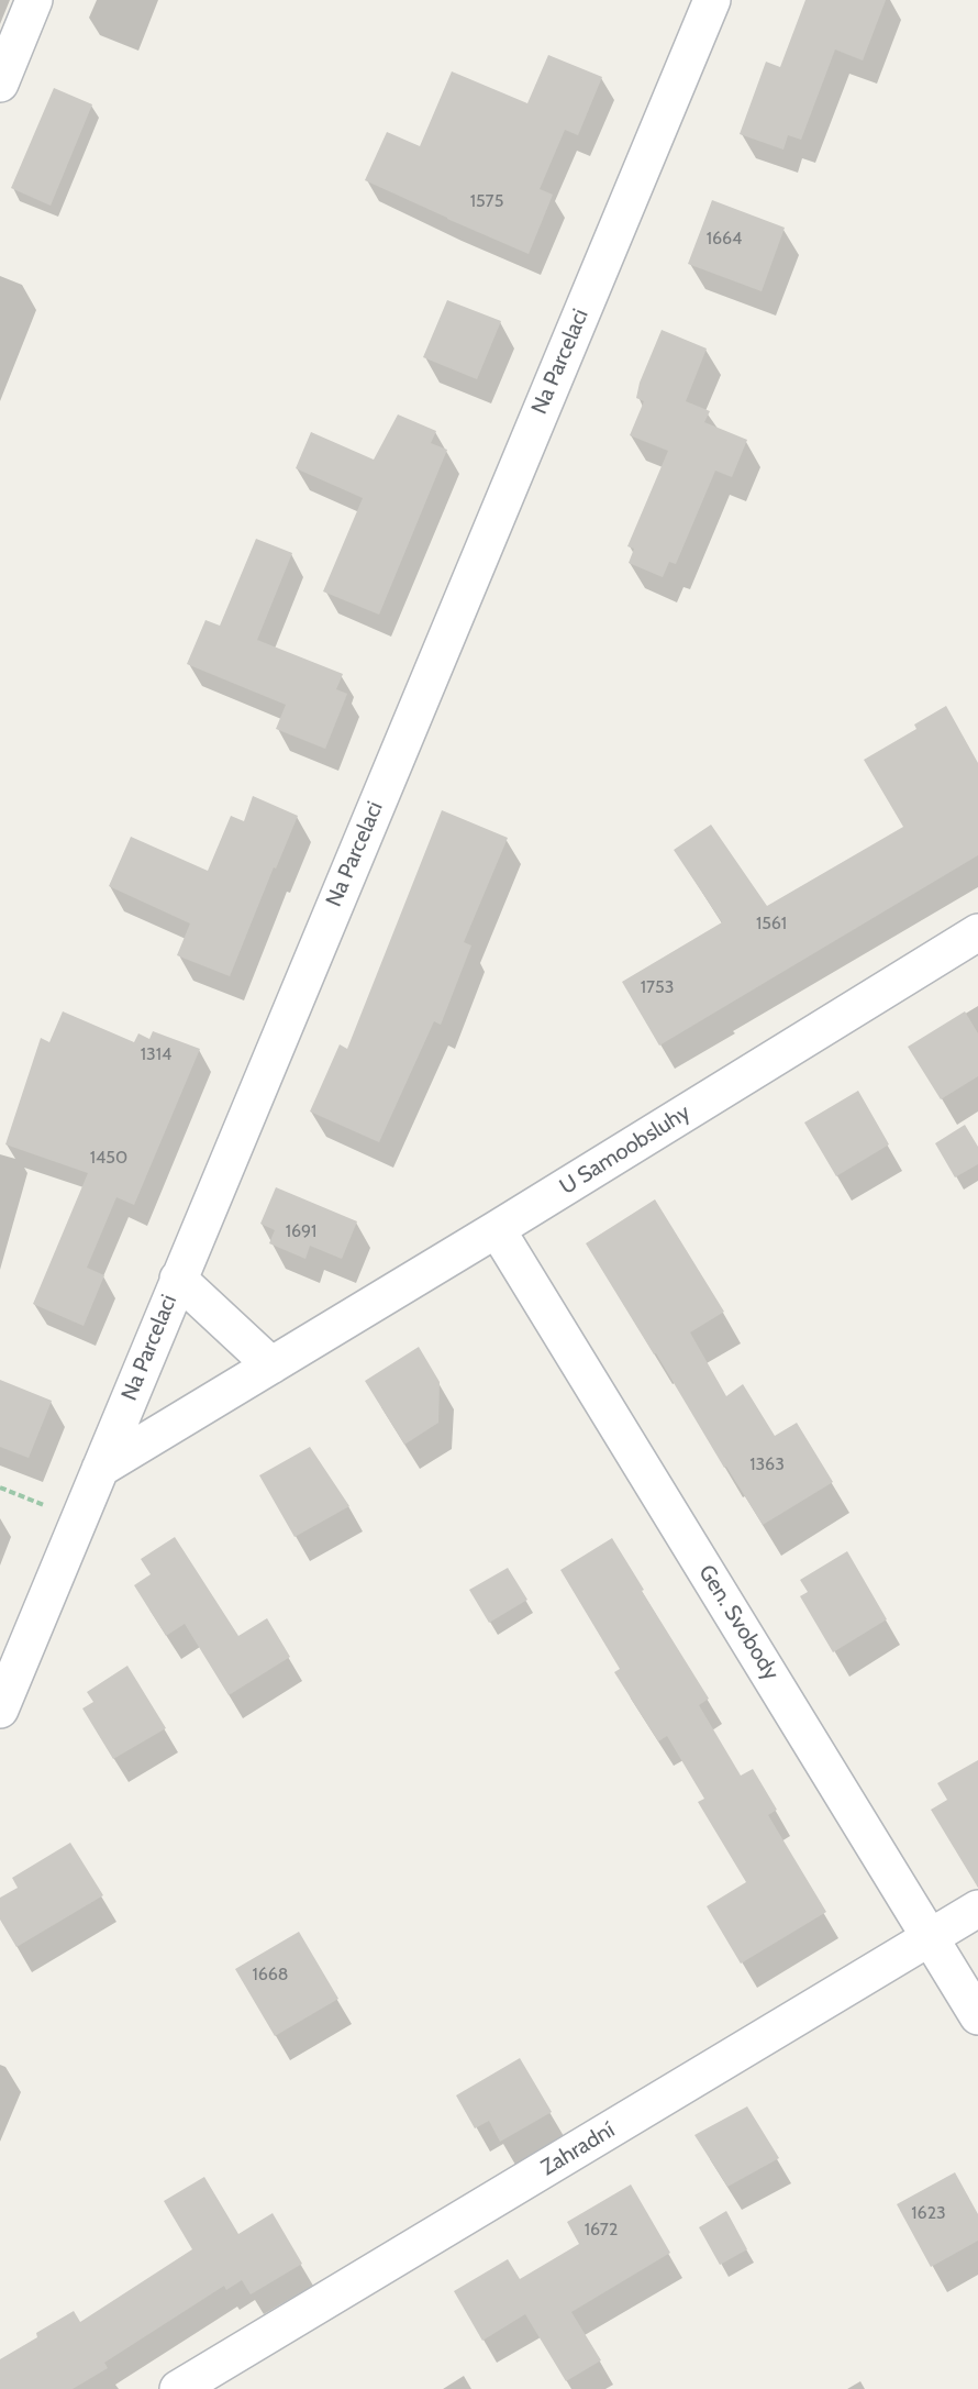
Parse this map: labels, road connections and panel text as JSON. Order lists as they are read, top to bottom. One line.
{"streets":{"street":["Na Parcelaci","U Samoobsluhy","Gen. Svobody","Zahradní"]},"crossings":[["Na Parcelaci","U Samoobsluhy"],["U Samoobsluhy","Gen. Svobody"],["Gen. Svobody","Zahradní"]],"house_numbers":["1575","1664","1561","1753","1314","1450","1691","1363","1668","1623","1672"]}
